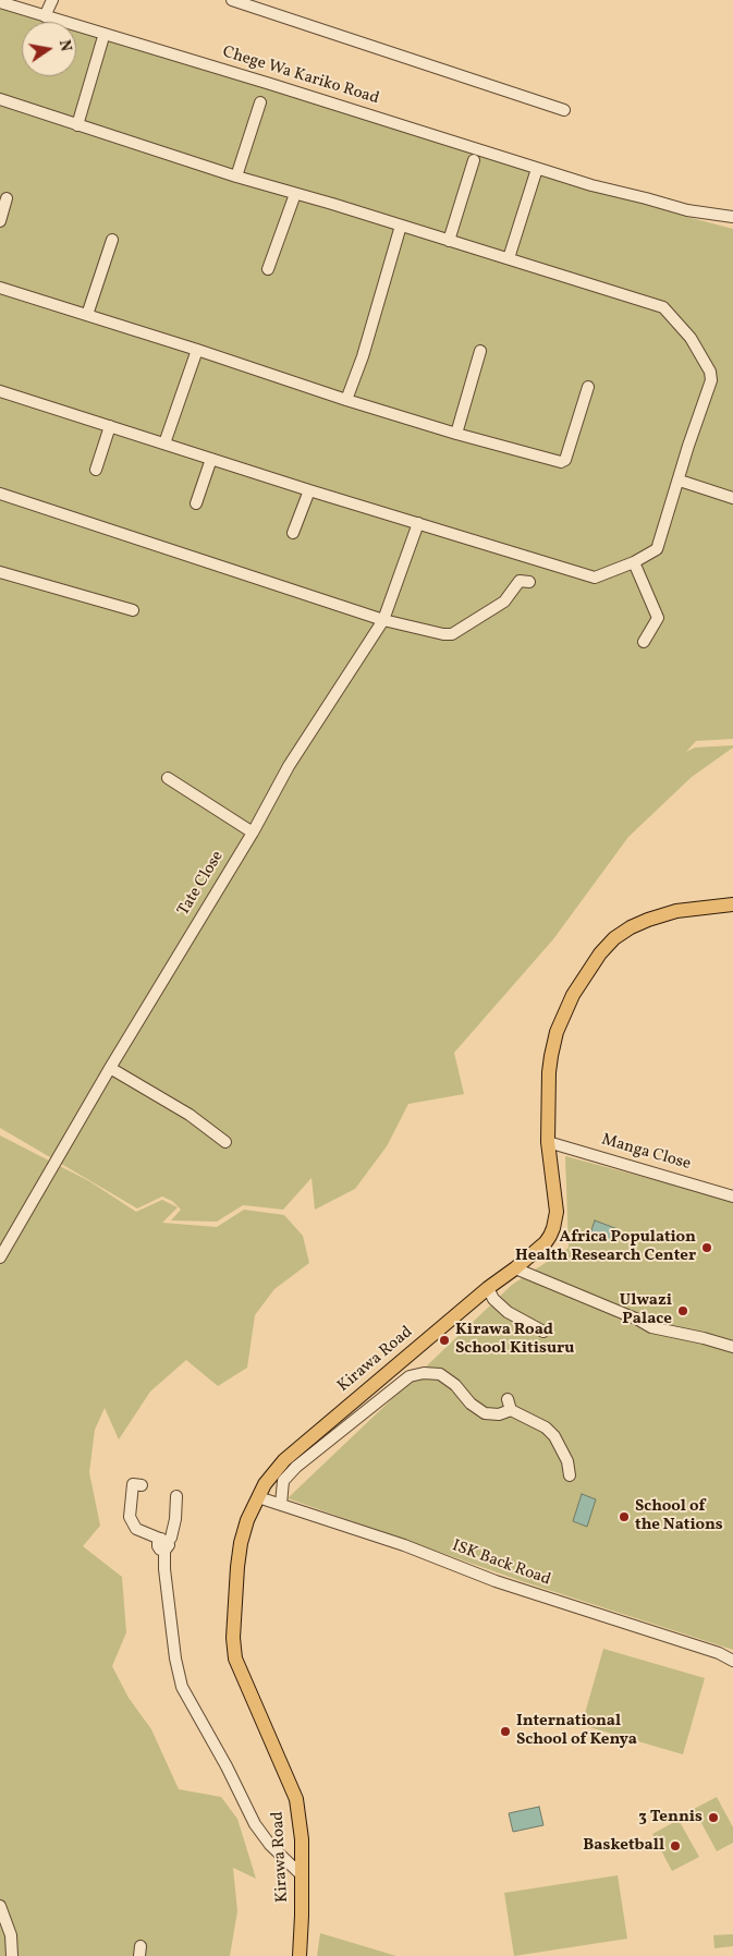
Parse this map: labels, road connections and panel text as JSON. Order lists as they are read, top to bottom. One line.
{"streets":{"main road":["Kirawa Road"],"street":["Chege Wa Kariko Road","Tate Close","Manga Close","ISK Back Road"]},"crossings":[["Manga Close","Kirawa Road"],["Kirawa Road","ISK Back Road"]],"places":["Africa Population Health Research Center","Ulwazi Palace","Kirawa Road School Kitisuru","School of the Nations","International School of Kenya","3 Tennis","Basketball"],"north":"right"}
